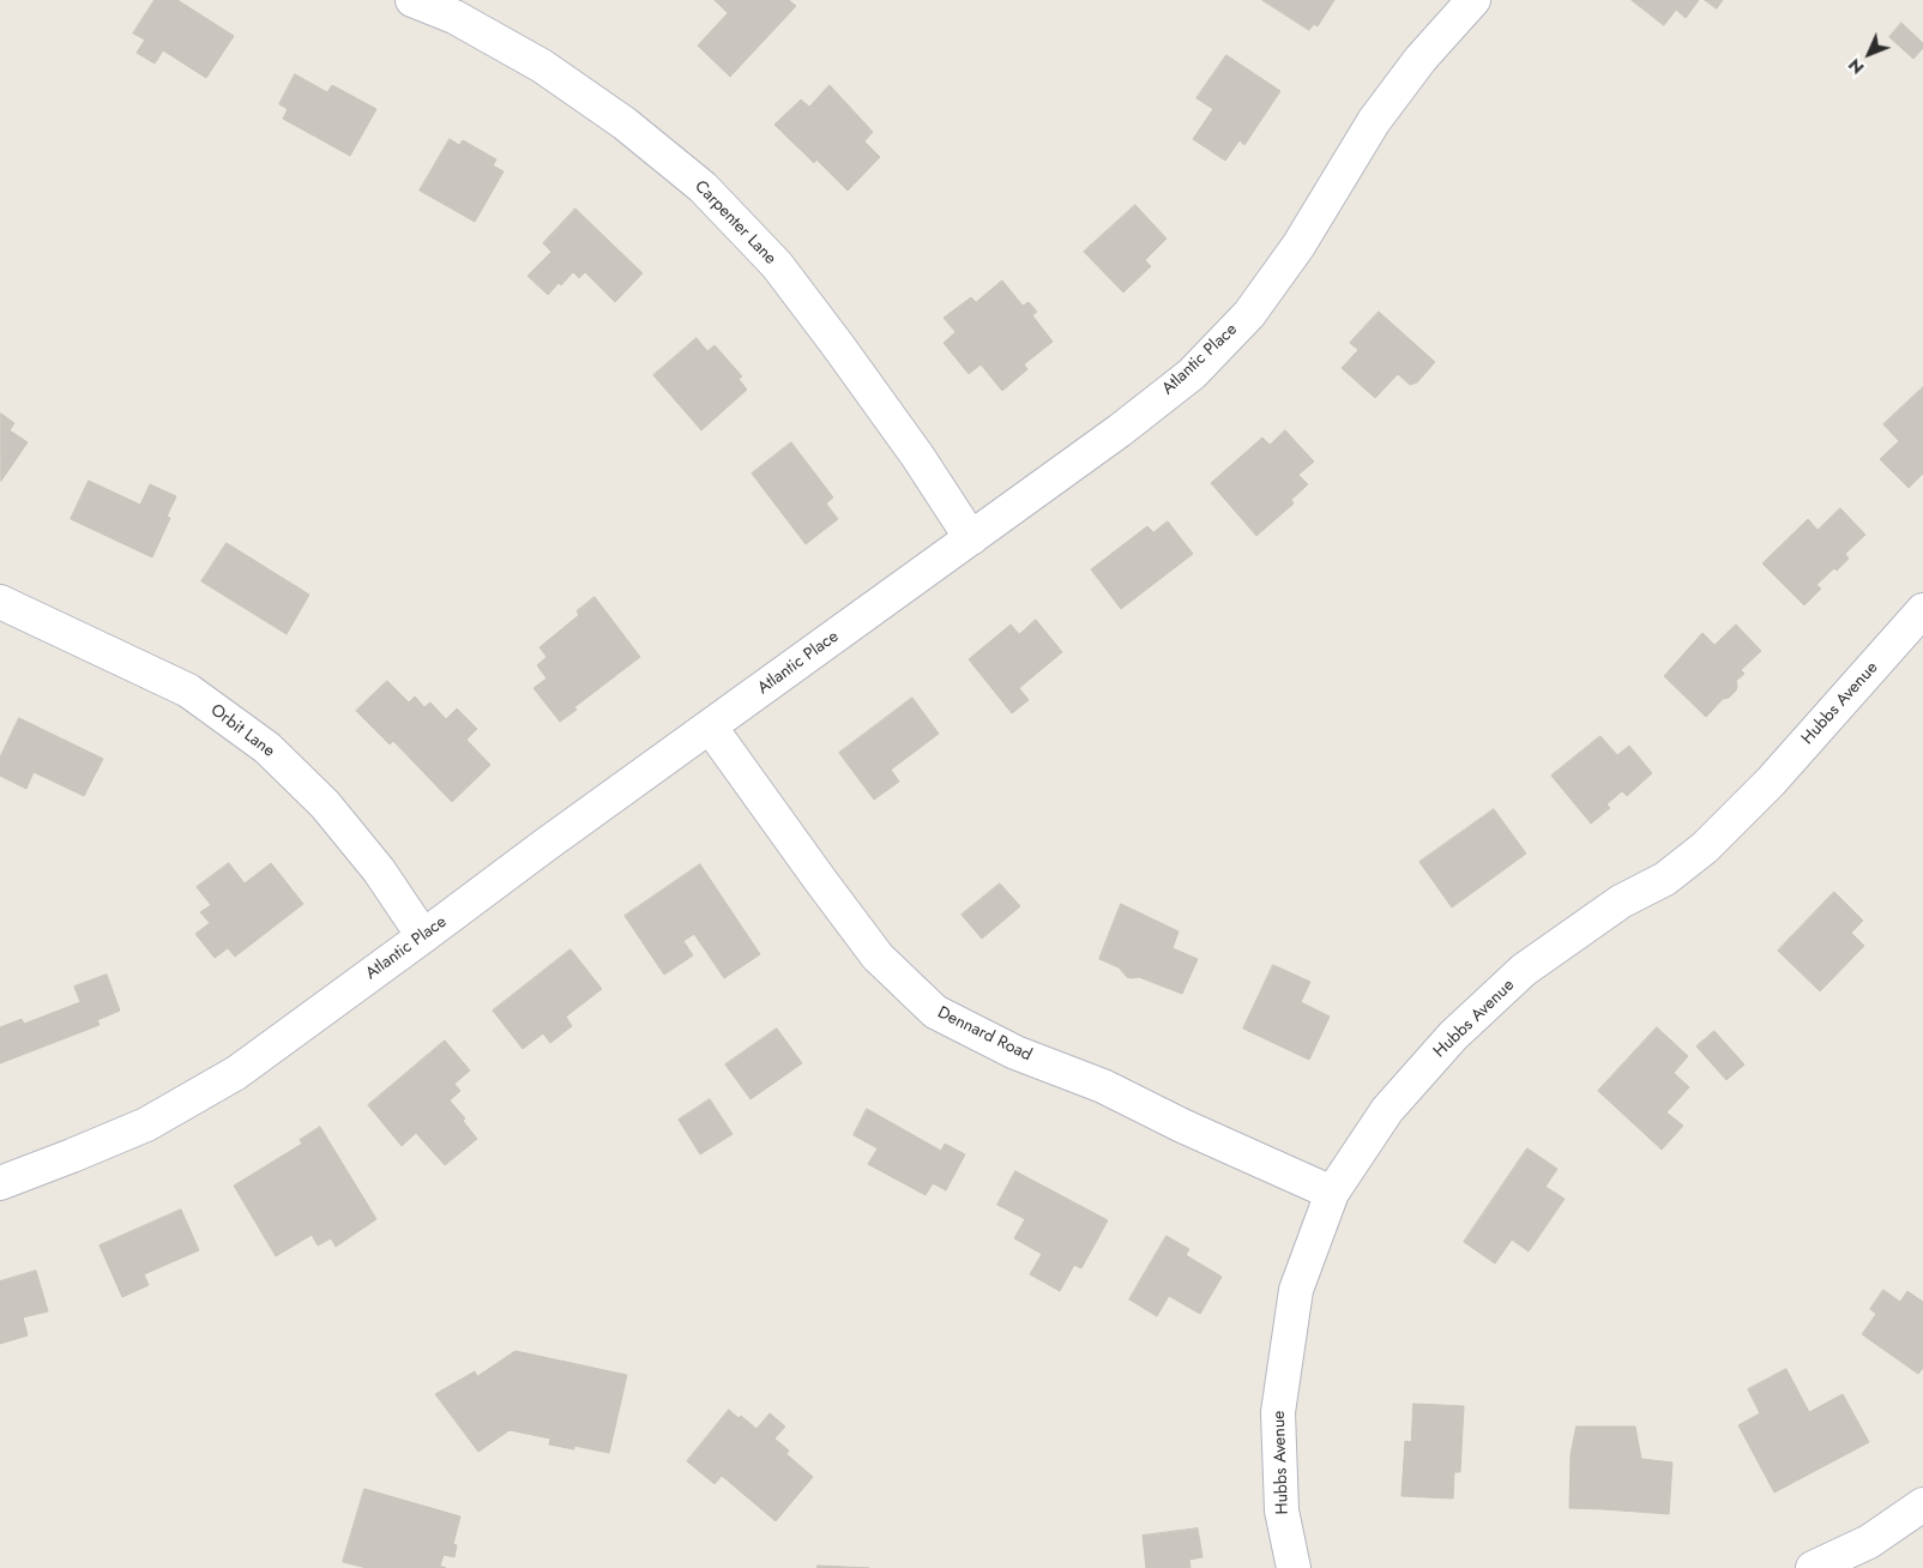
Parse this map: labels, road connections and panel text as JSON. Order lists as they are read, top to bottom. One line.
{"streets":{"street":["Carpenter Lane","Atlantic Place","Hubbs Avenue","Orbit Lane","Dennard Road"]},"crossings":[["Carpenter Lane","Atlantic Place"],["Atlantic Place","Orbit Lane"],["Atlantic Place","Dennard Road"],["Hubbs Avenue","Dennard Road"]],"north":"bottom left"}
